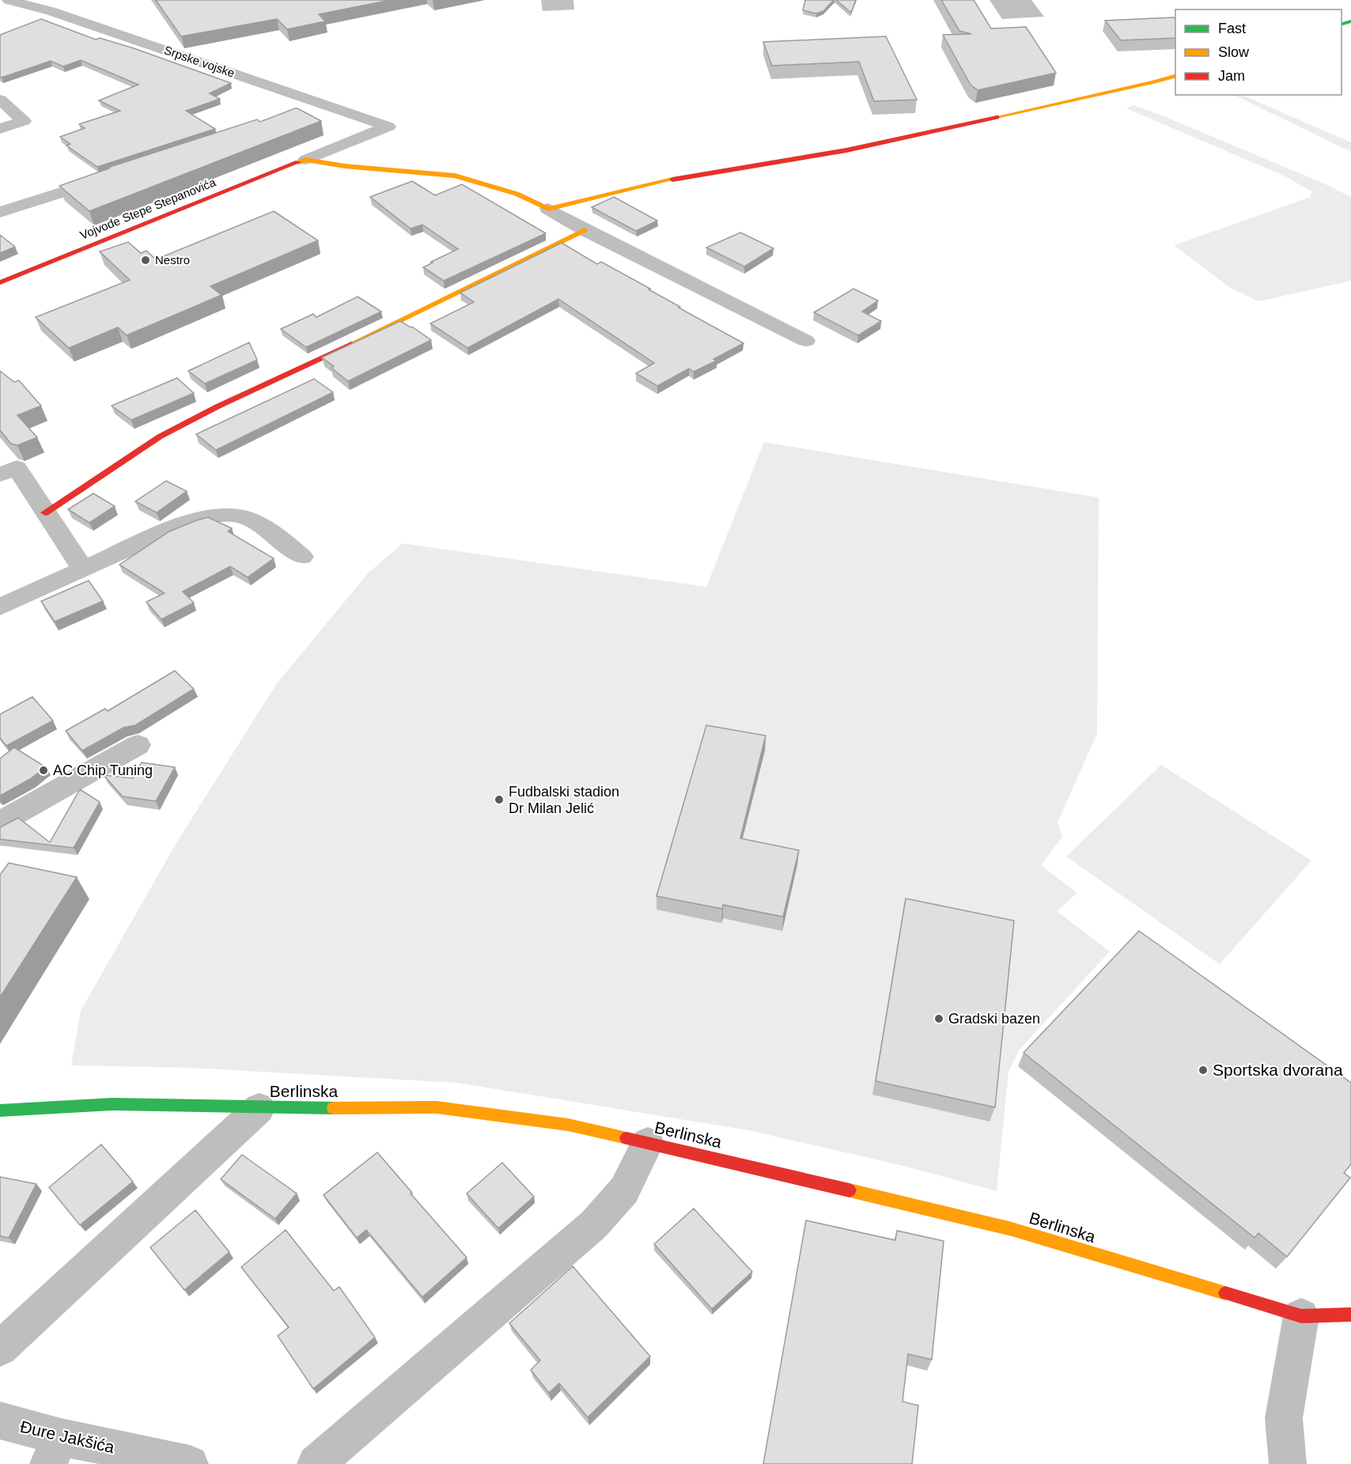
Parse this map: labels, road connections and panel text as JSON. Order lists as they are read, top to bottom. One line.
{"streets":{"street":["Srpske vojske","Vojvode Stepe Stepanovića","Berlinska","Đure Jakšića"]},"crossings":[["Srpske vojske","Vojvode Stepe Stepanovića"]],"places":["Nestro","AC Chip Tuning","Fudbalski stadion Dr Milan Jelić","Gradski bazen","Sportska dvorana"],"legend":["Fast","Slow","Jam"]}
